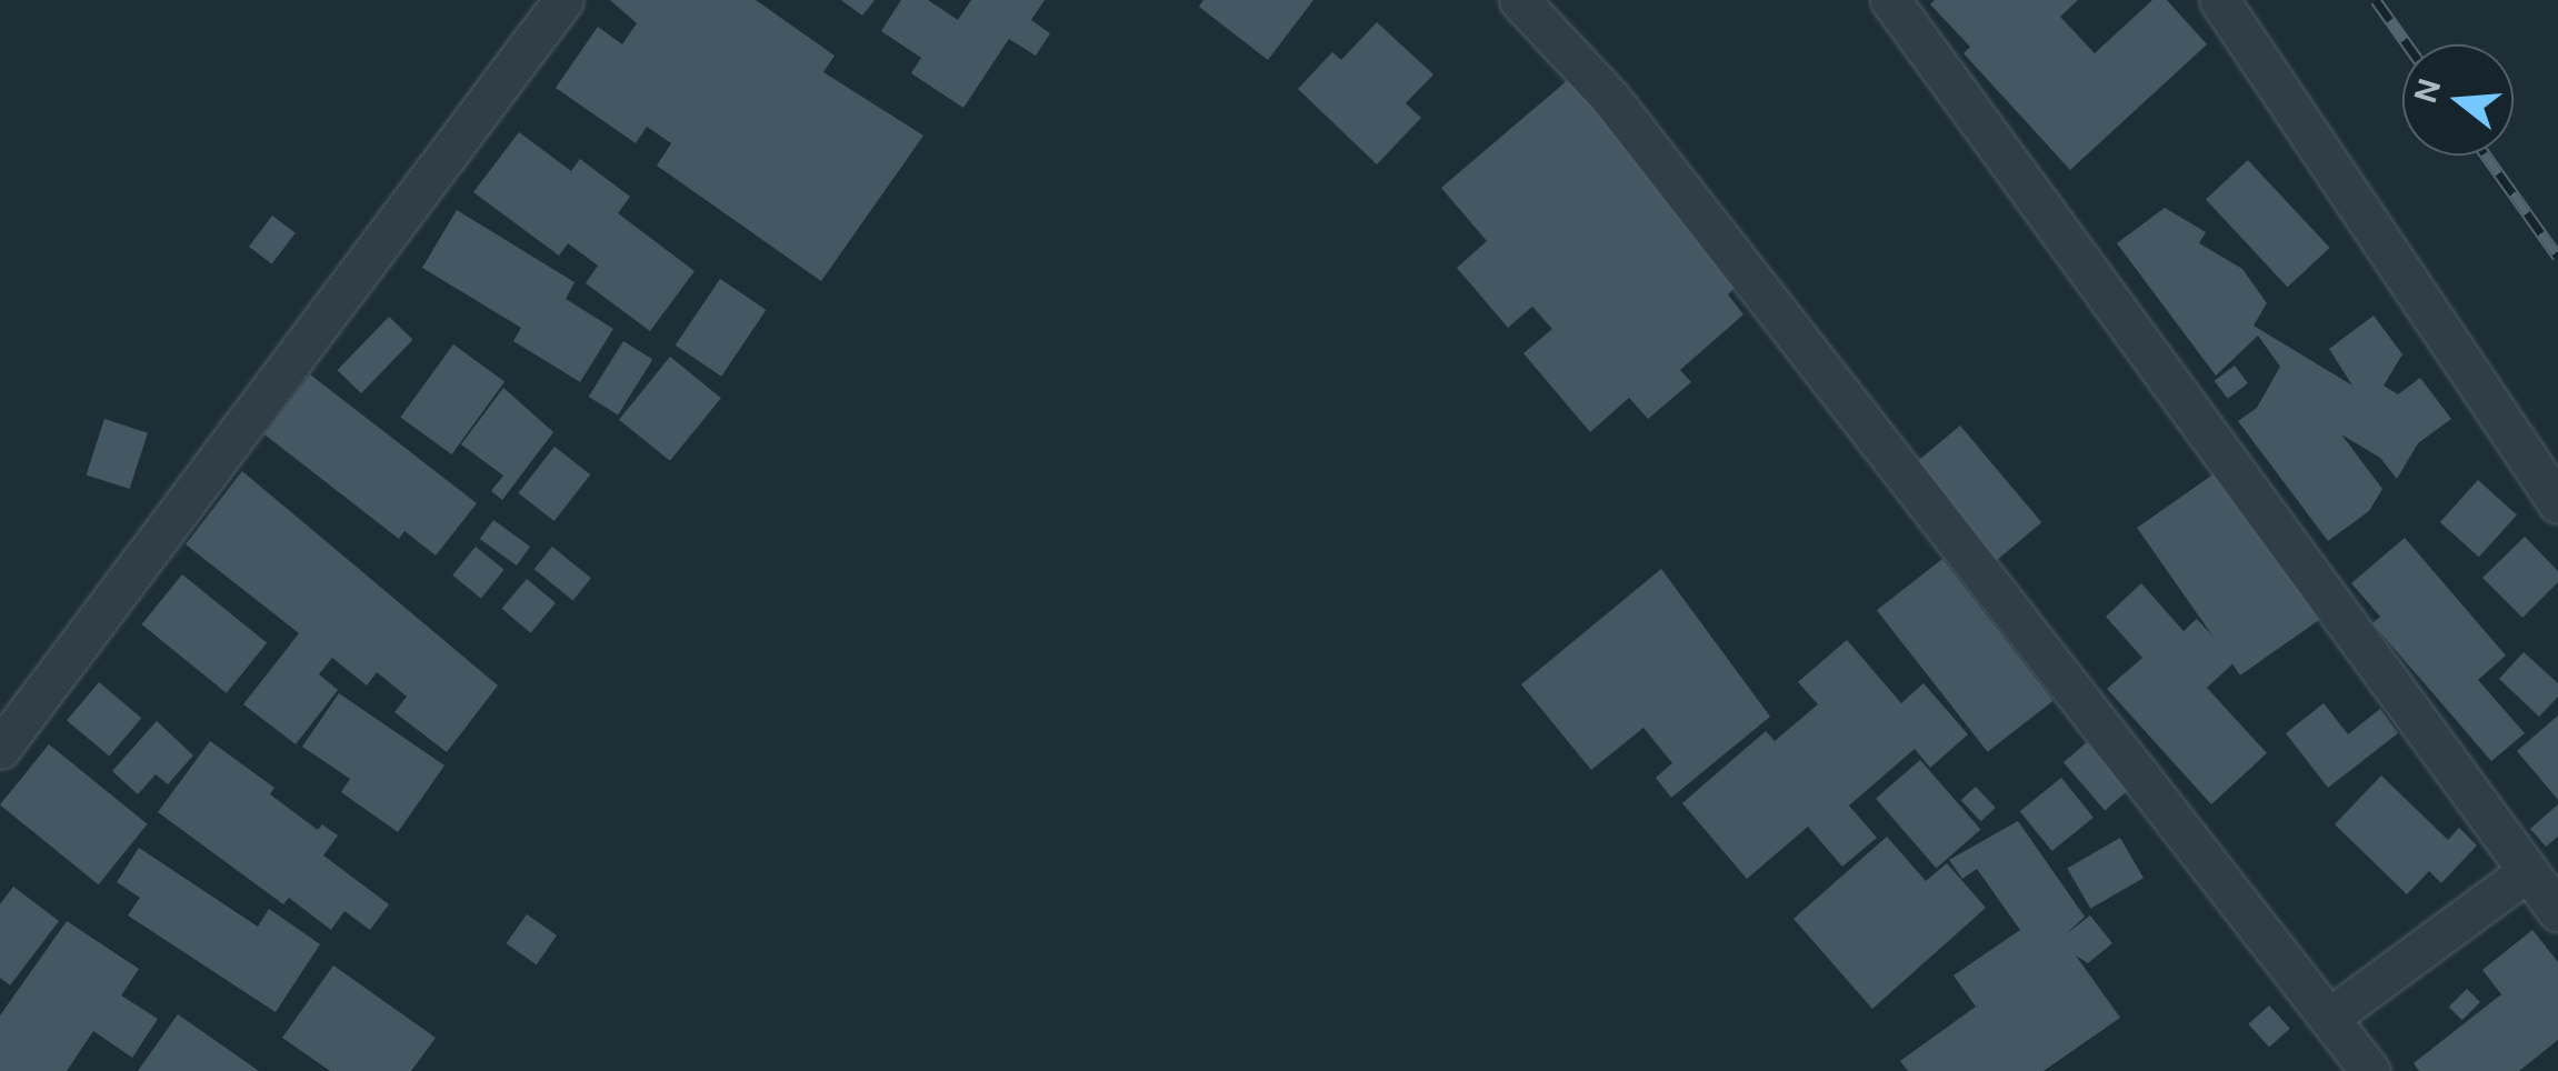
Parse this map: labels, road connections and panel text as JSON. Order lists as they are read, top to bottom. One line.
{"north":"left"}
